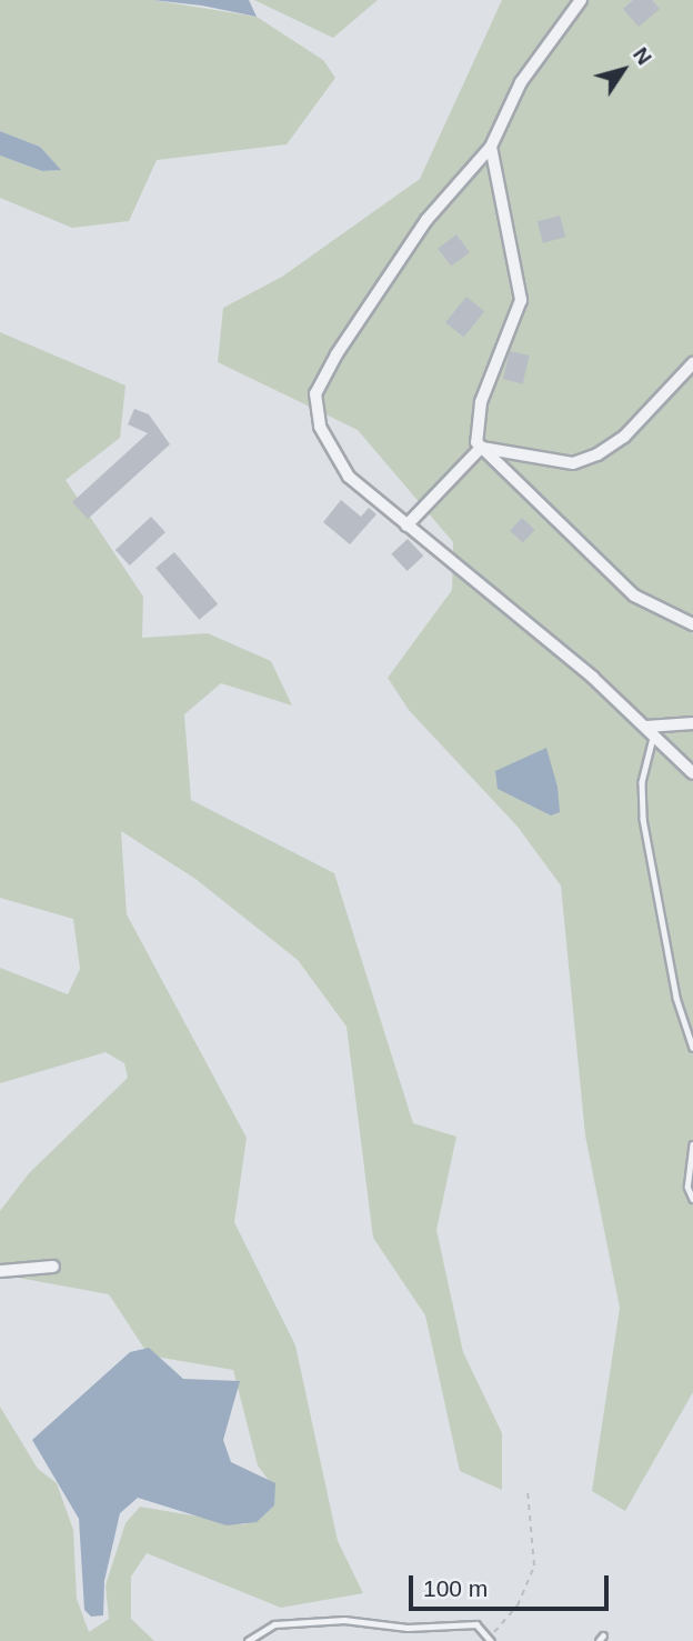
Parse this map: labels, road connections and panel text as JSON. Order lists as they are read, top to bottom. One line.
{"scale_bar":"100 m","north":"top right"}
